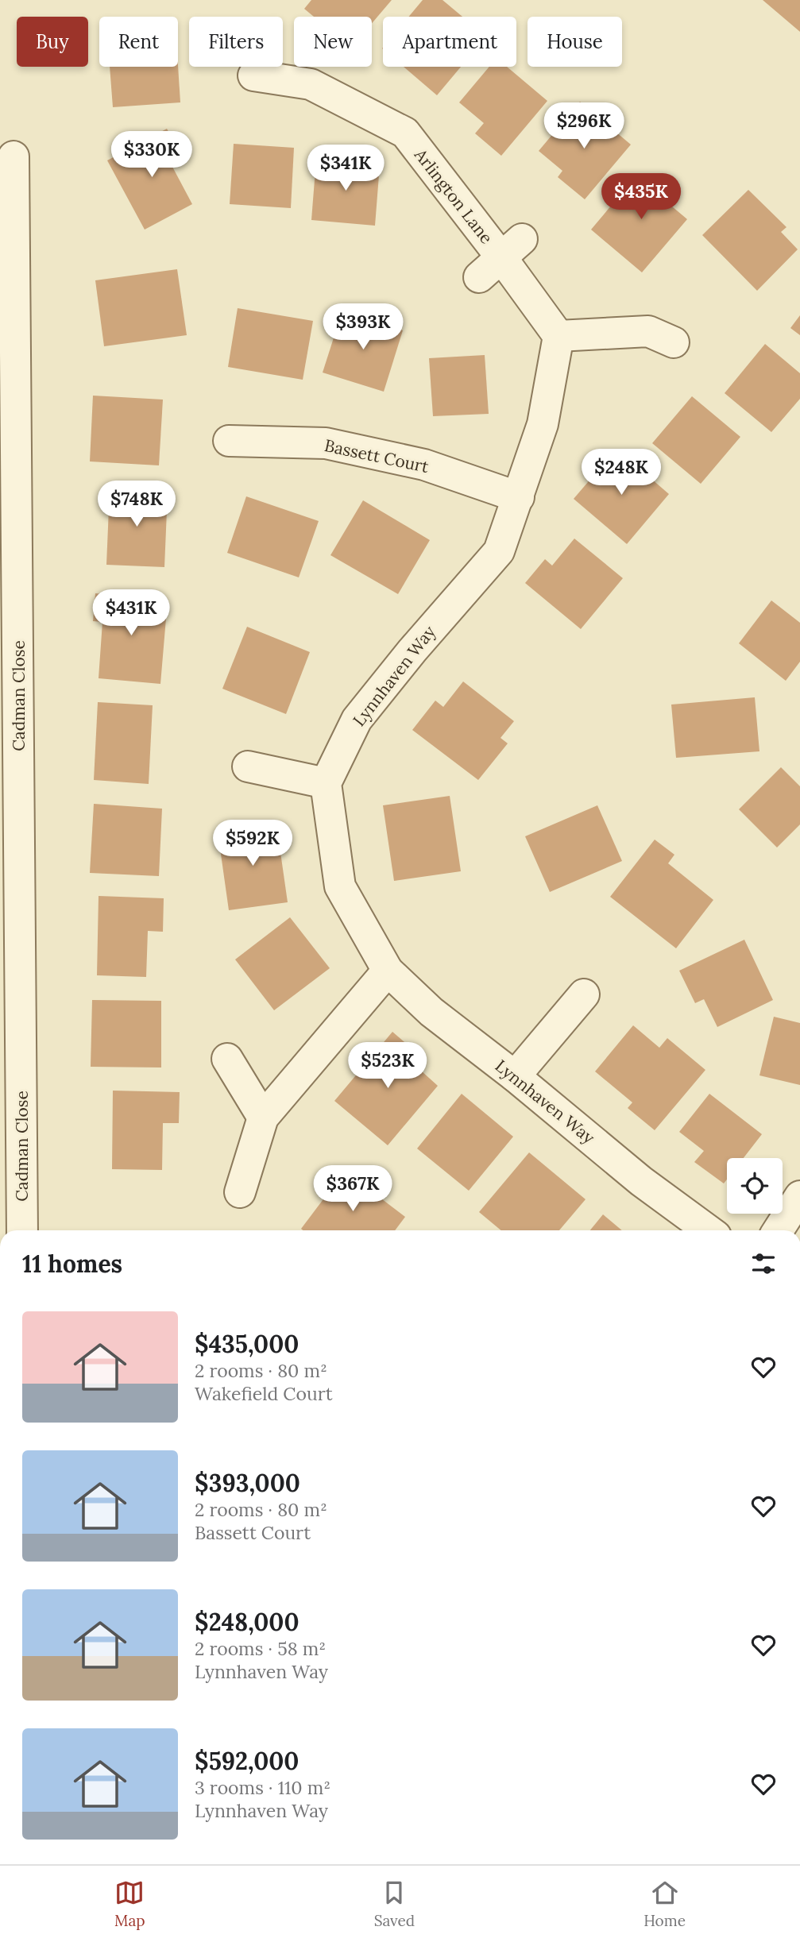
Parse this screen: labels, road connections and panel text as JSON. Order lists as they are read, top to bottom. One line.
{"streets":{"street":["Arlington Lane","Bassett Court","Lynnhaven Way","Cadman Close"]},"crossings":[["Bassett Court","Lynnhaven Way"]],"page":{"chip":["Buy","Rent","Filters","New","Apartment","House"],"price":["$296K","$330K","$341K","$435K","$393K","$248K","$748K","$431K","$592K","$523K","$367K"],"heading":"11 homes","list":[{"name":"$435,000","note":"2 rooms · 80 m² · Wakefield Court"},{"name":"$393,000","note":"2 rooms · 80 m² · Bassett Court"},{"name":"$248,000","note":"2 rooms · 58 m² · Lynnhaven Way"},{"name":"$592,000","note":"3 rooms · 110 m² · Lynnhaven Way"}],"tabs":["Map","Saved","Home"]}}
